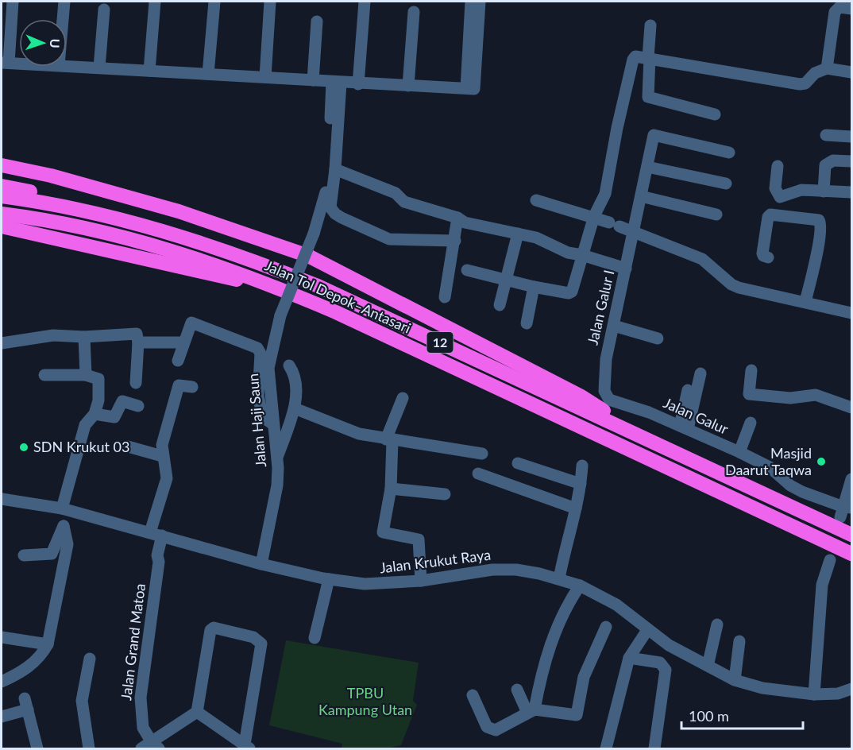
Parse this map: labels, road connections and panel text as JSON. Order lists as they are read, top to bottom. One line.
{"streets":{"highway":["Jalan Tol Depok–Antasari","12"],"street":["Jalan Galur I","Jalan Galur","Jalan Haji Saun","Jalan Krukut Raya","Jalan Grand Matoa"]},"crossings":[["Jalan Galur I","Jalan Galur"],["Jalan Haji Saun","Jalan Krukut Raya"],["Jalan Krukut Raya","Jalan Grand Matoa"]],"parks":["TPBU Kampung Utan"],"places":["SDN Krukut 03","Masjid Daarut Taqwa"],"scale_bar":"100 m","north":"right"}
